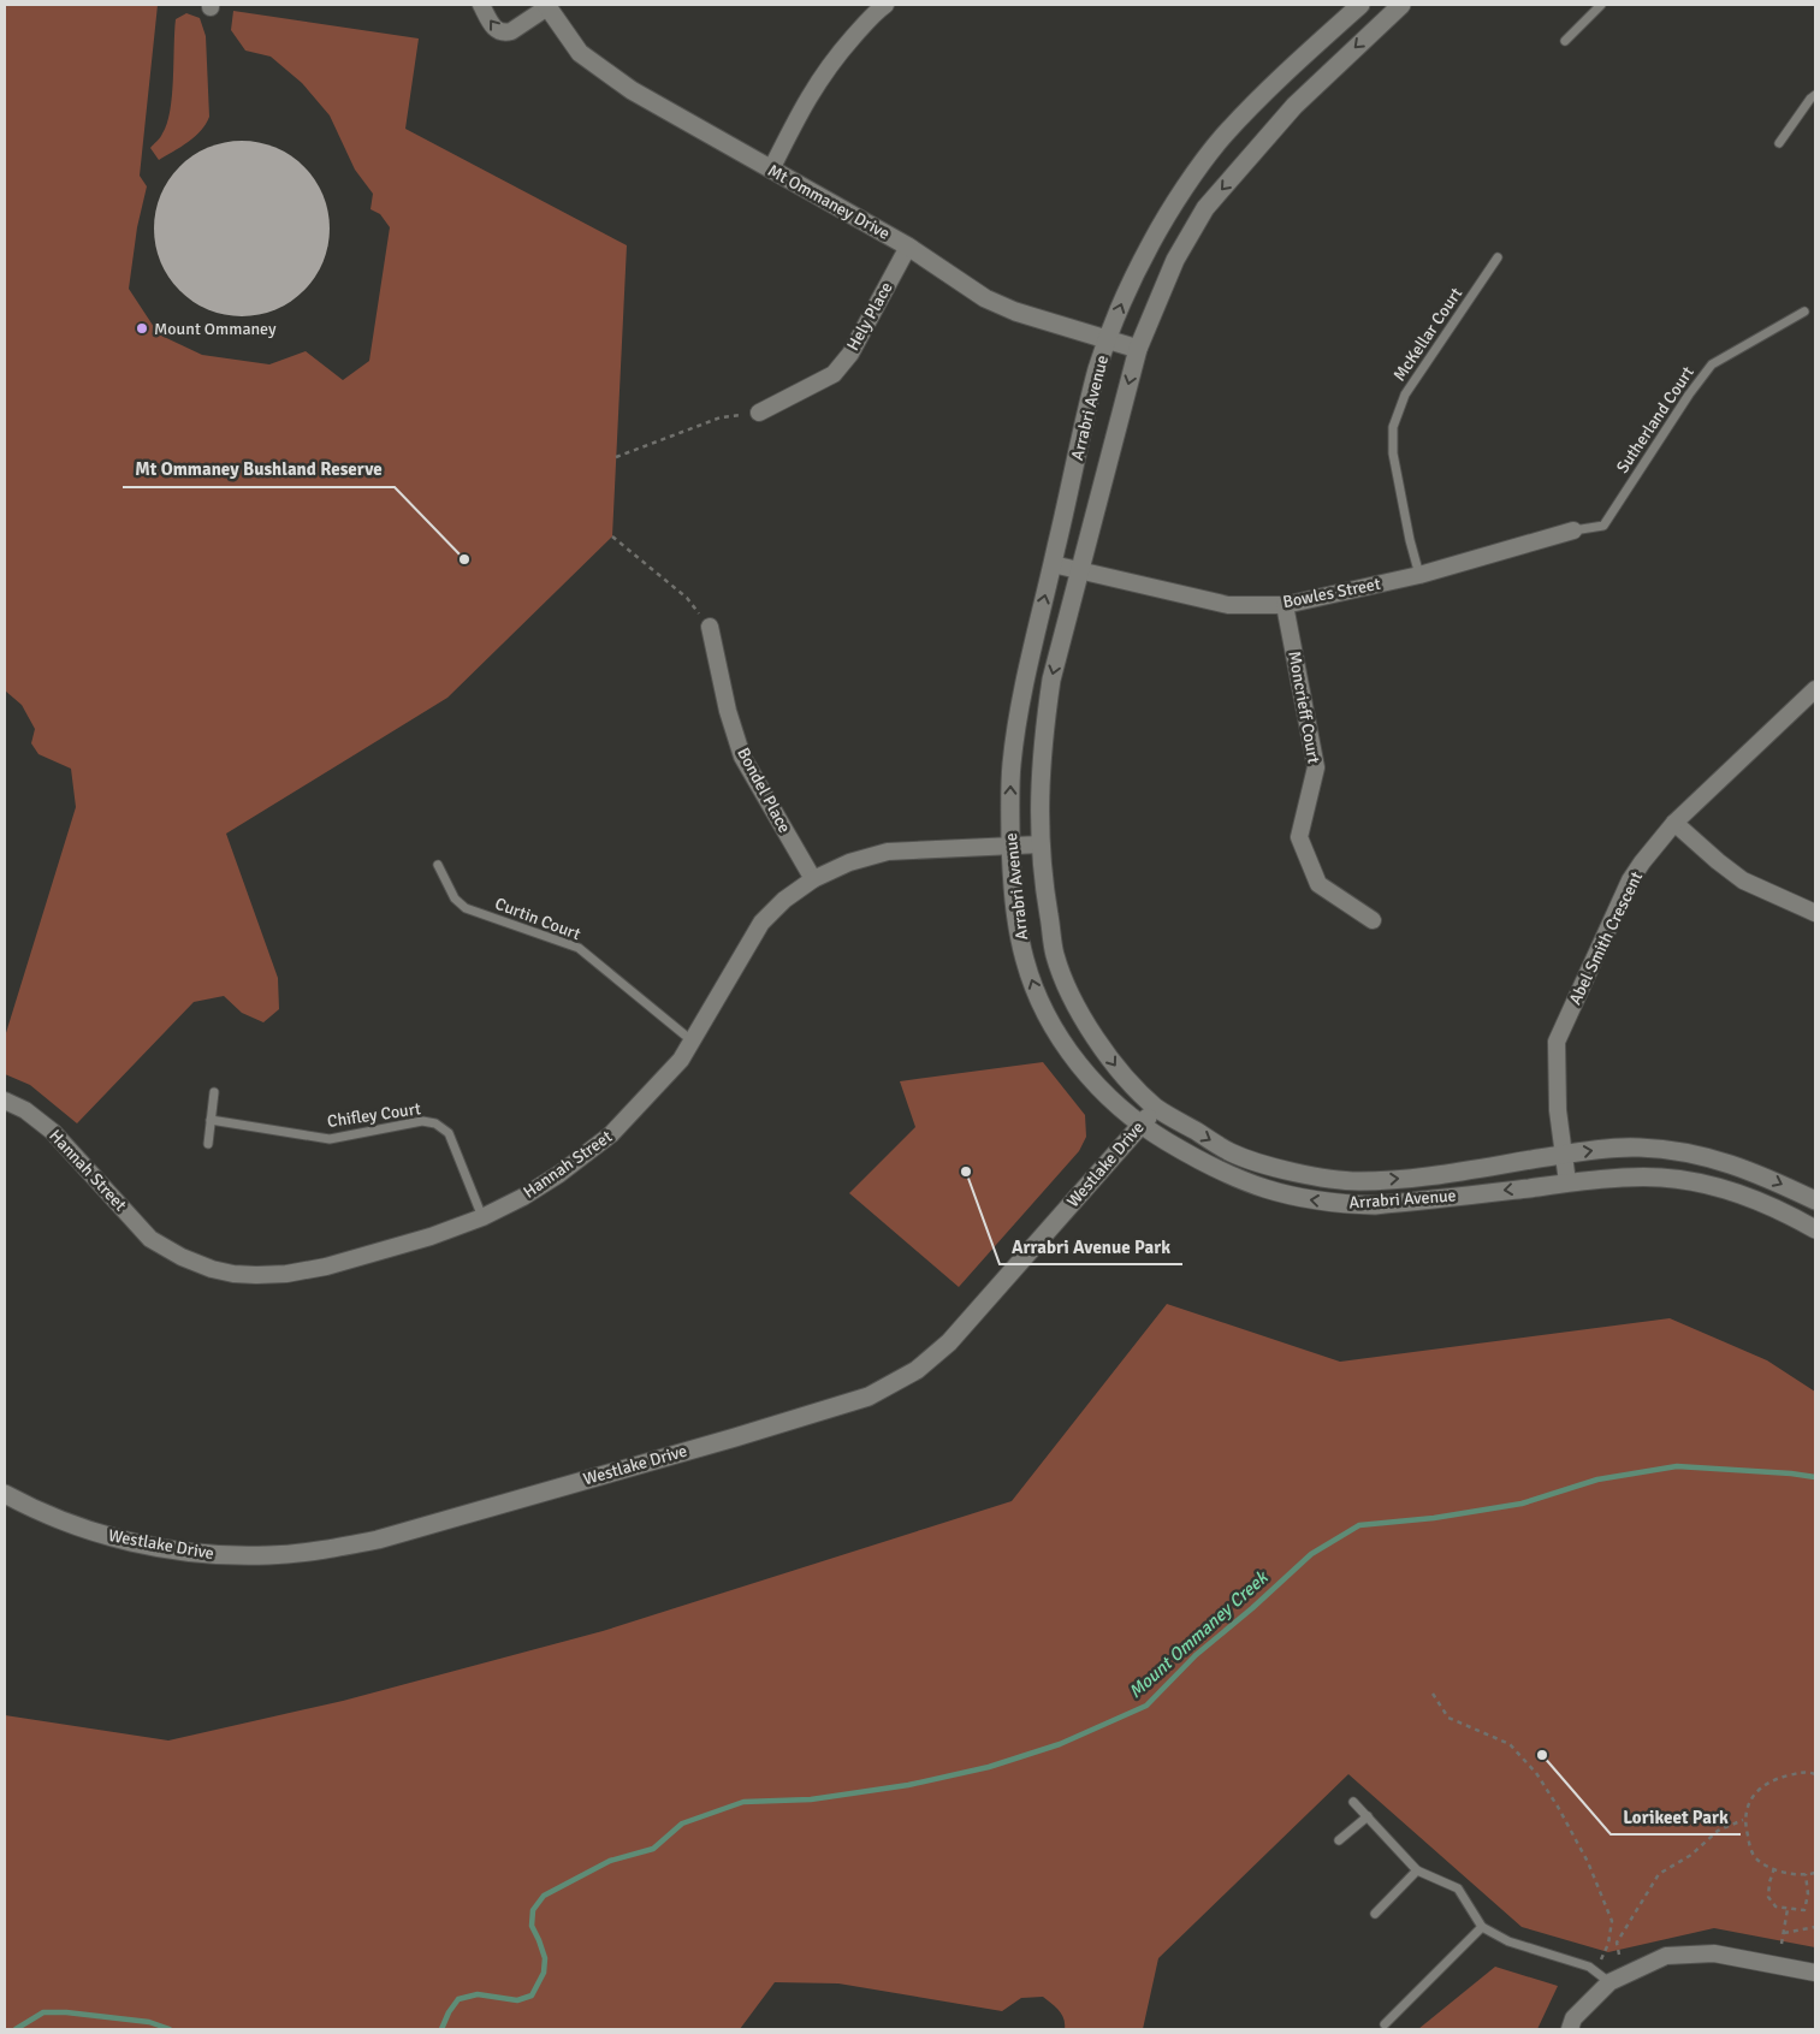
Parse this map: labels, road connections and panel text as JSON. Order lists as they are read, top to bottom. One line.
{"streets":{"street":["Mt Ommaney Drive","Hely Place","Arrabri Avenue","Bowles Street","Moncrieff Court","Bondel Place","Abel Smith Crescent","Hannah Street","Westlake Drive"],"lane":["McKellar Court","Sutherland Court","Curtin Court","Chifley Court"]},"crossings":[["Mt Ommaney Drive","Hely Place"],["Mt Ommaney Drive","Arrabri Avenue"],["McKellar Court","Bowles Street"],["Arrabri Avenue","Bowles Street"],["Arrabri Avenue","Abel Smith Crescent"],["Arrabri Avenue","Hannah Street"],["Arrabri Avenue","Westlake Drive"],["Sutherland Court","Bowles Street"],["Bowles Street","Moncrieff Court"],["Bondel Place","Hannah Street"],["Curtin Court","Hannah Street"],["Chifley Court","Hannah Street"]],"water":["Mount Ommaney Creek"],"places":["Mount Ommaney","Mt Ommaney Bushland Reserve","Arrabri Avenue Park","Lorikeet Park"]}
